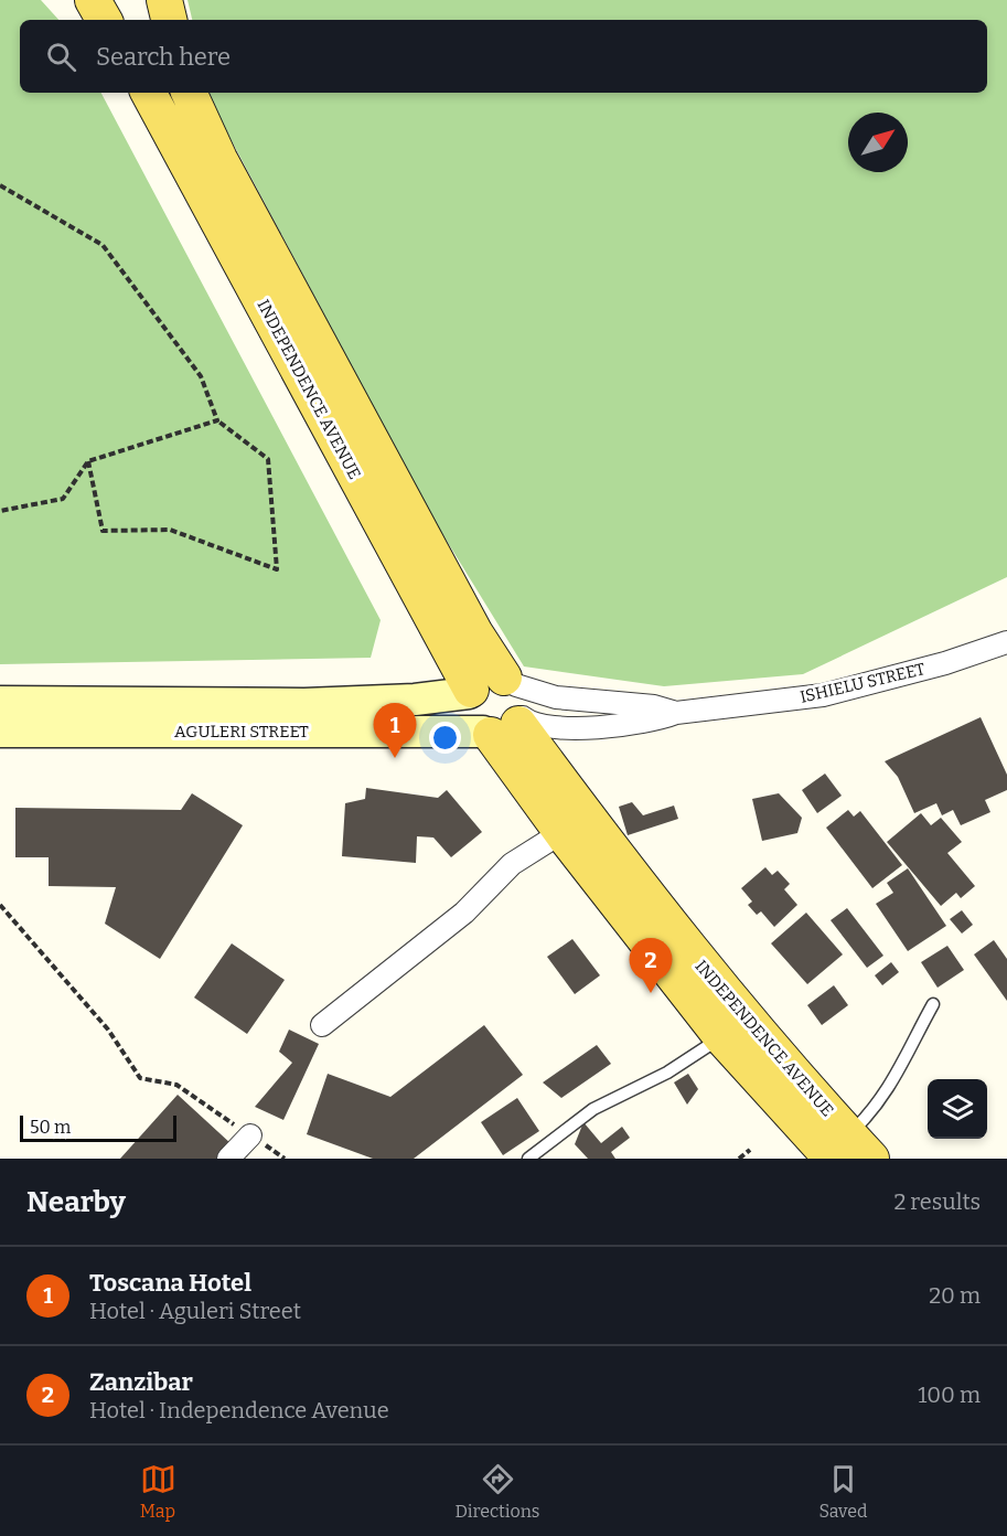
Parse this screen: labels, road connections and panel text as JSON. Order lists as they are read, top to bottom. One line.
{"streets":{"main road":["INDEPENDENCE AVENUE","AGULERI STREET"],"street":["ISHIELU STREET"]},"crossings":[["INDEPENDENCE AVENUE","AGULERI STREET"]],"scale_bar":"50 m","north":"top right","page":{"search":"Search here","pins":["1","2"],"scale":"50 m","heading":["Nearby","2 results"],"list":[{"mark":"1","name":"Toscana Hotel","note":"Hotel · Aguleri Street","value":"20 m"},{"mark":"2","name":"Zanzibar","note":"Hotel · Independence Avenue","value":"100 m"}],"nav":["Map","Directions","Saved"]}}
